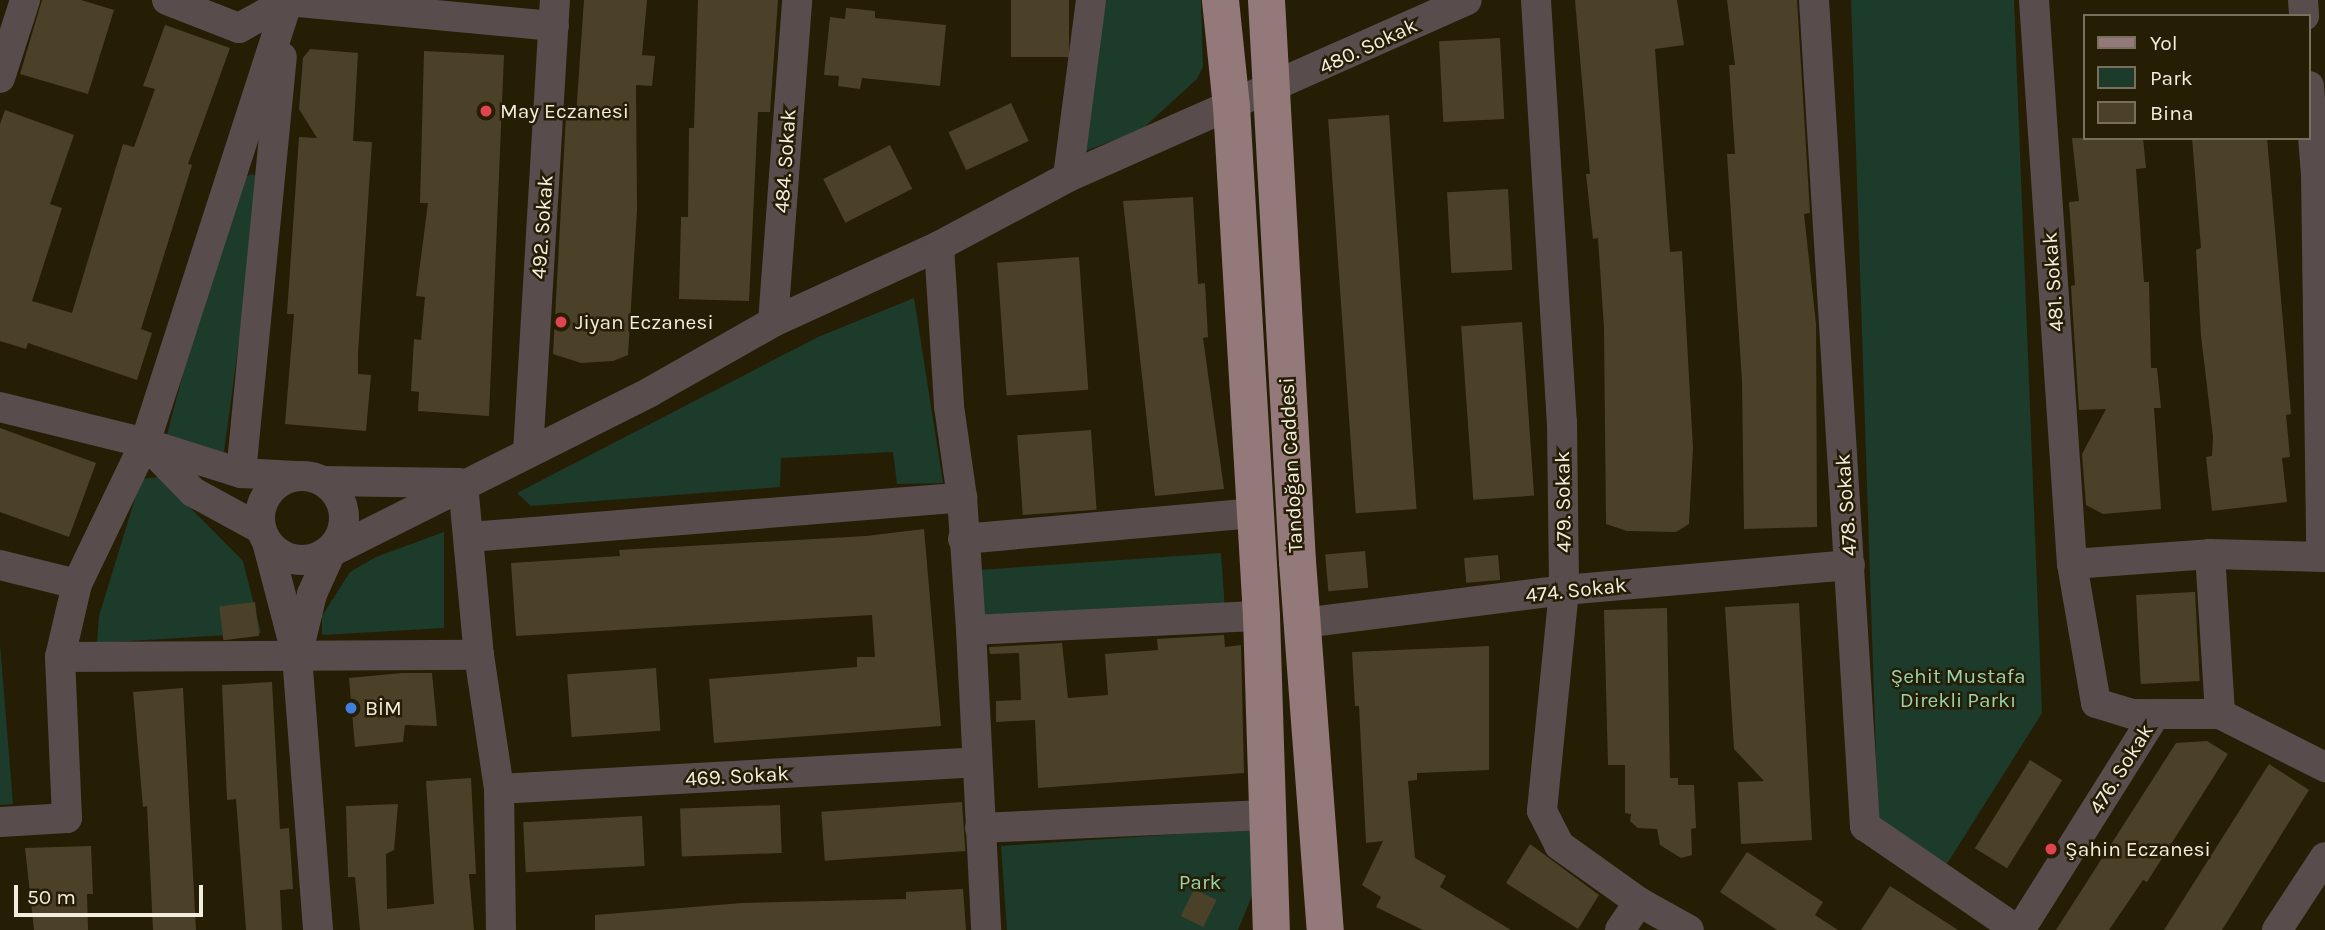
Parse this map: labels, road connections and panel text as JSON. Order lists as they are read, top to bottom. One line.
{"streets":{"main road":["Tandoğan Caddesi"],"street":["480. Sokak","484. Sokak","492. Sokak","481. Sokak","479. Sokak","478. Sokak","474. Sokak","476. Sokak","469. Sokak"]},"crossings":[["480. Sokak","484. Sokak"],["480. Sokak","492. Sokak"],["480. Sokak","Tandoğan Caddesi"],["481. Sokak","476. Sokak"],["Tandoğan Caddesi","474. Sokak"],["479. Sokak","474. Sokak"],["478. Sokak","474. Sokak"],["478. Sokak","476. Sokak"]],"parks":["Şehit Mustafa Direkli Parkı","Park"],"places":["May Eczanesi","Jiyan Eczanesi","BİM","Şahin Eczanesi"],"legend":["Yol","Park","Bina"],"scale_bar":"50 m"}
